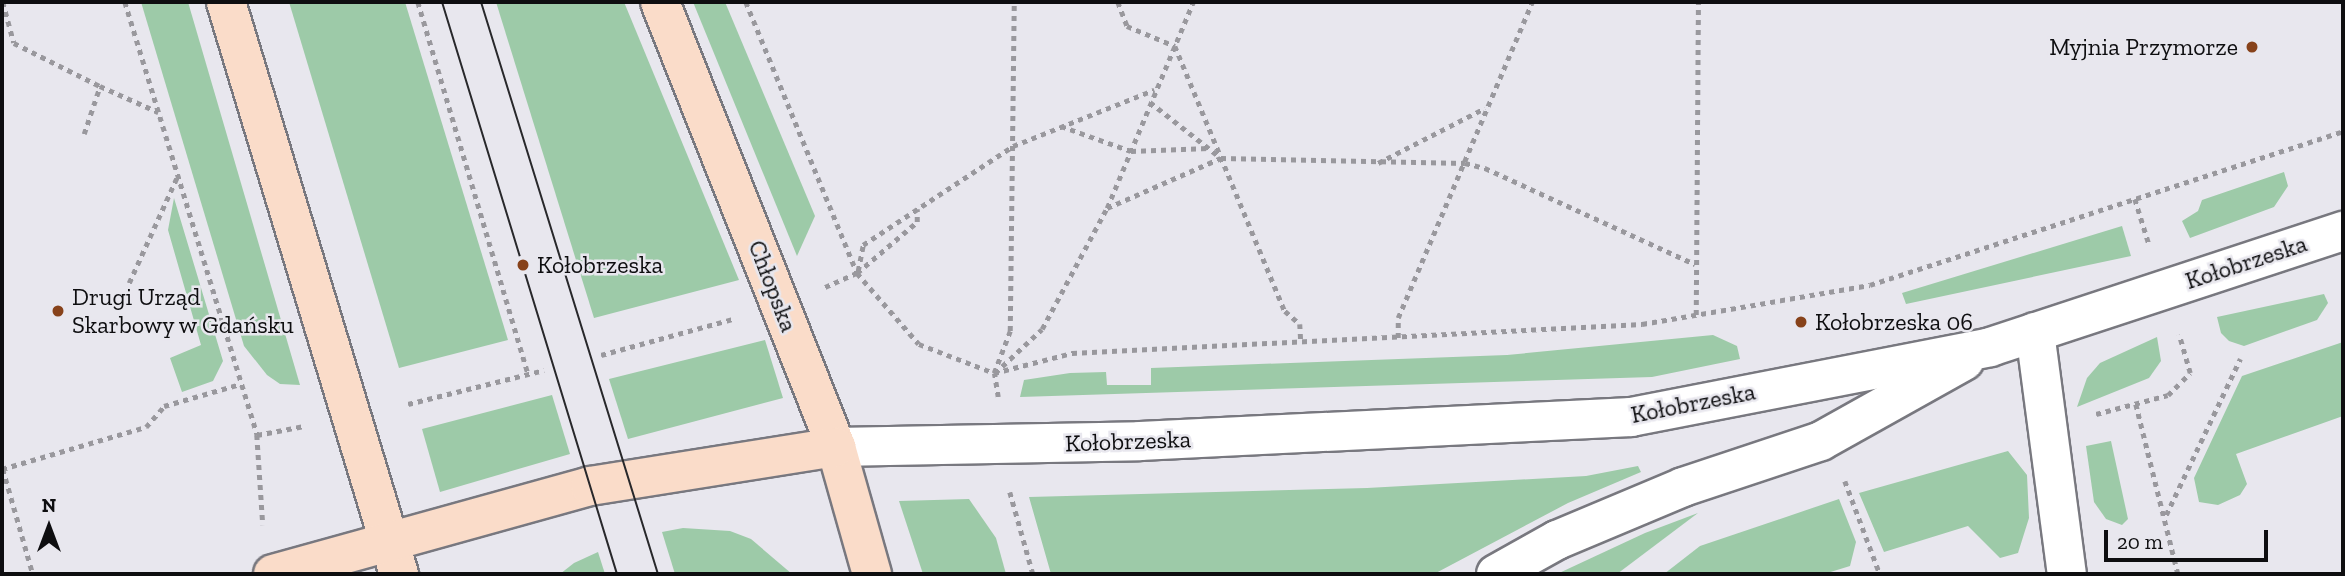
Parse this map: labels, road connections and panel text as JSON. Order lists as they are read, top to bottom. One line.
{"streets":{"main road":["Kołobrzeska","Chłopska"]},"crossings":[["Kołobrzeska","Chłopska"]],"places":["Myjnia Przymorze","Kołobrzeska","Drugi Urząd Skarbowy w Gdańsku","Kołobrzeska 06"],"scale_bar":"20 m","north":"top"}
